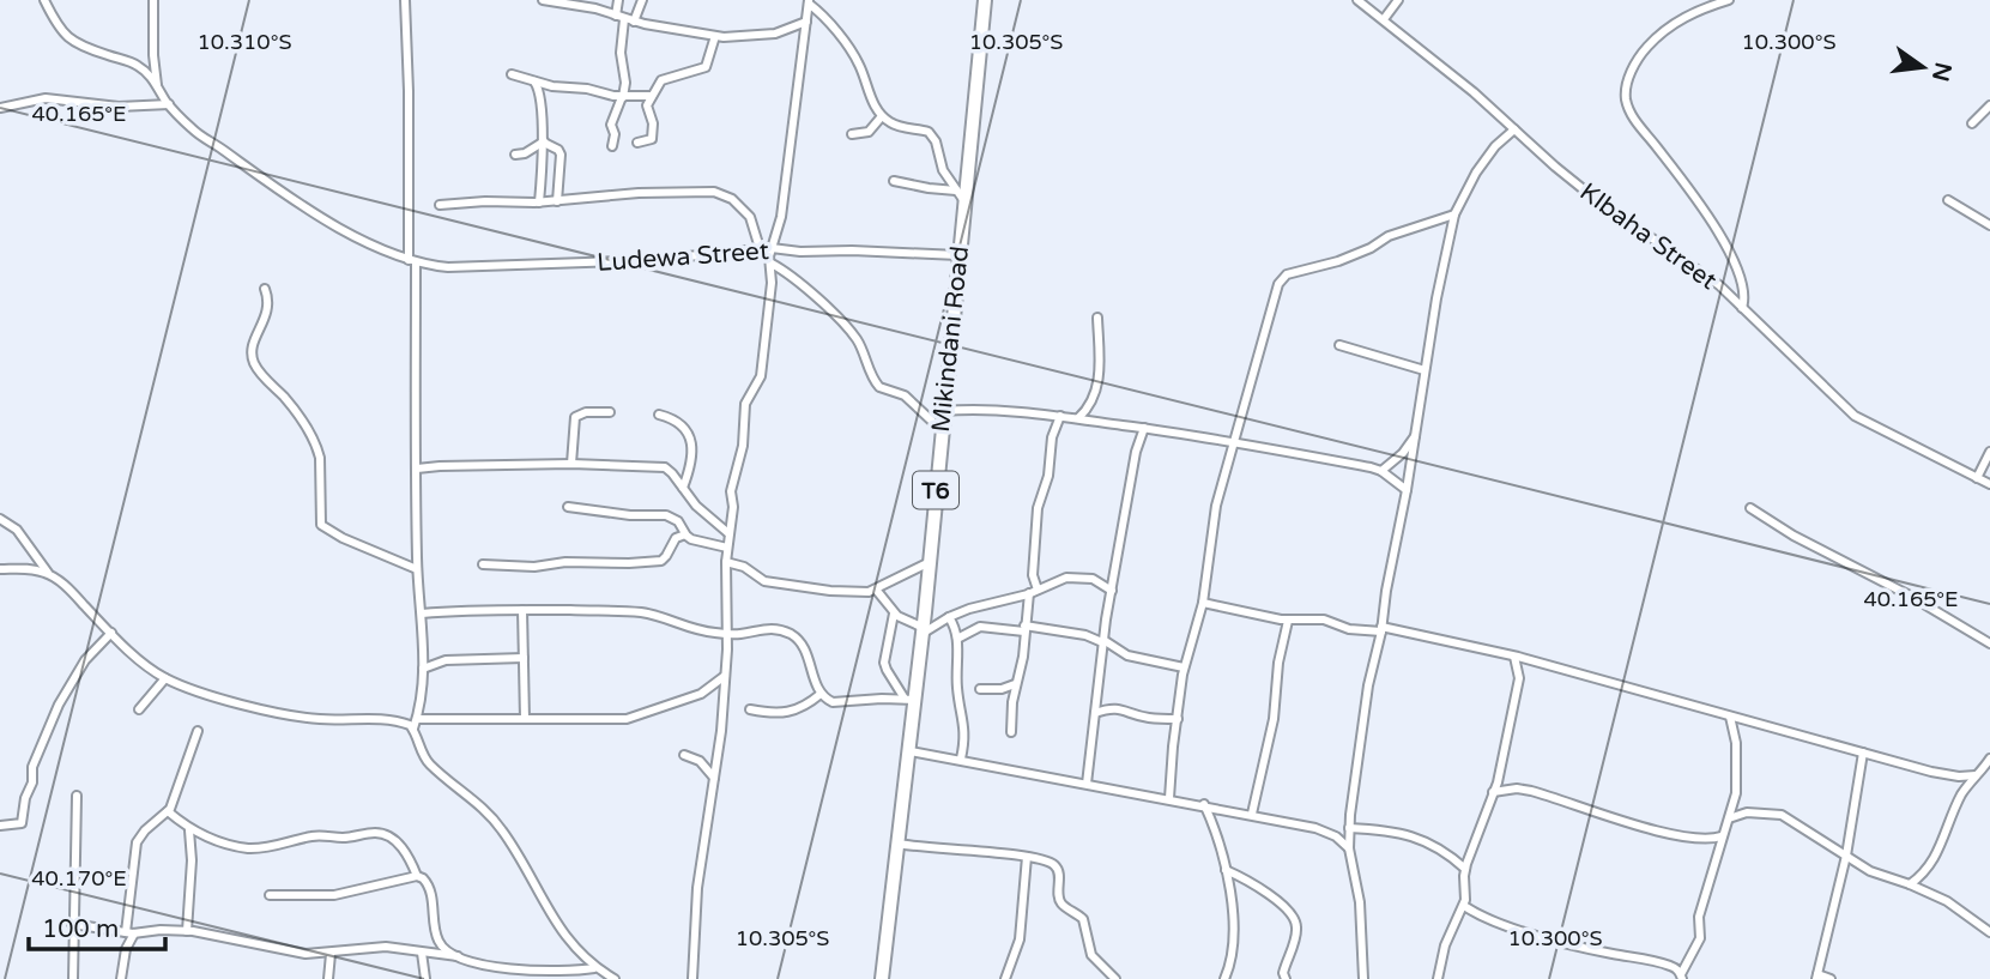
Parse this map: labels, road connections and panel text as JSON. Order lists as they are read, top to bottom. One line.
{"streets":{"highway":["Mikindani Road","T6"],"street":["KIbaha Street","Ludewa Street"]},"crossings":[["Ludewa Street","Mikindani Road"]],"scale_bar":"100 m","north":"right","coordinates":["10.310°S","10.305°S","10.300°S","40.165°E","40.170°E"]}
